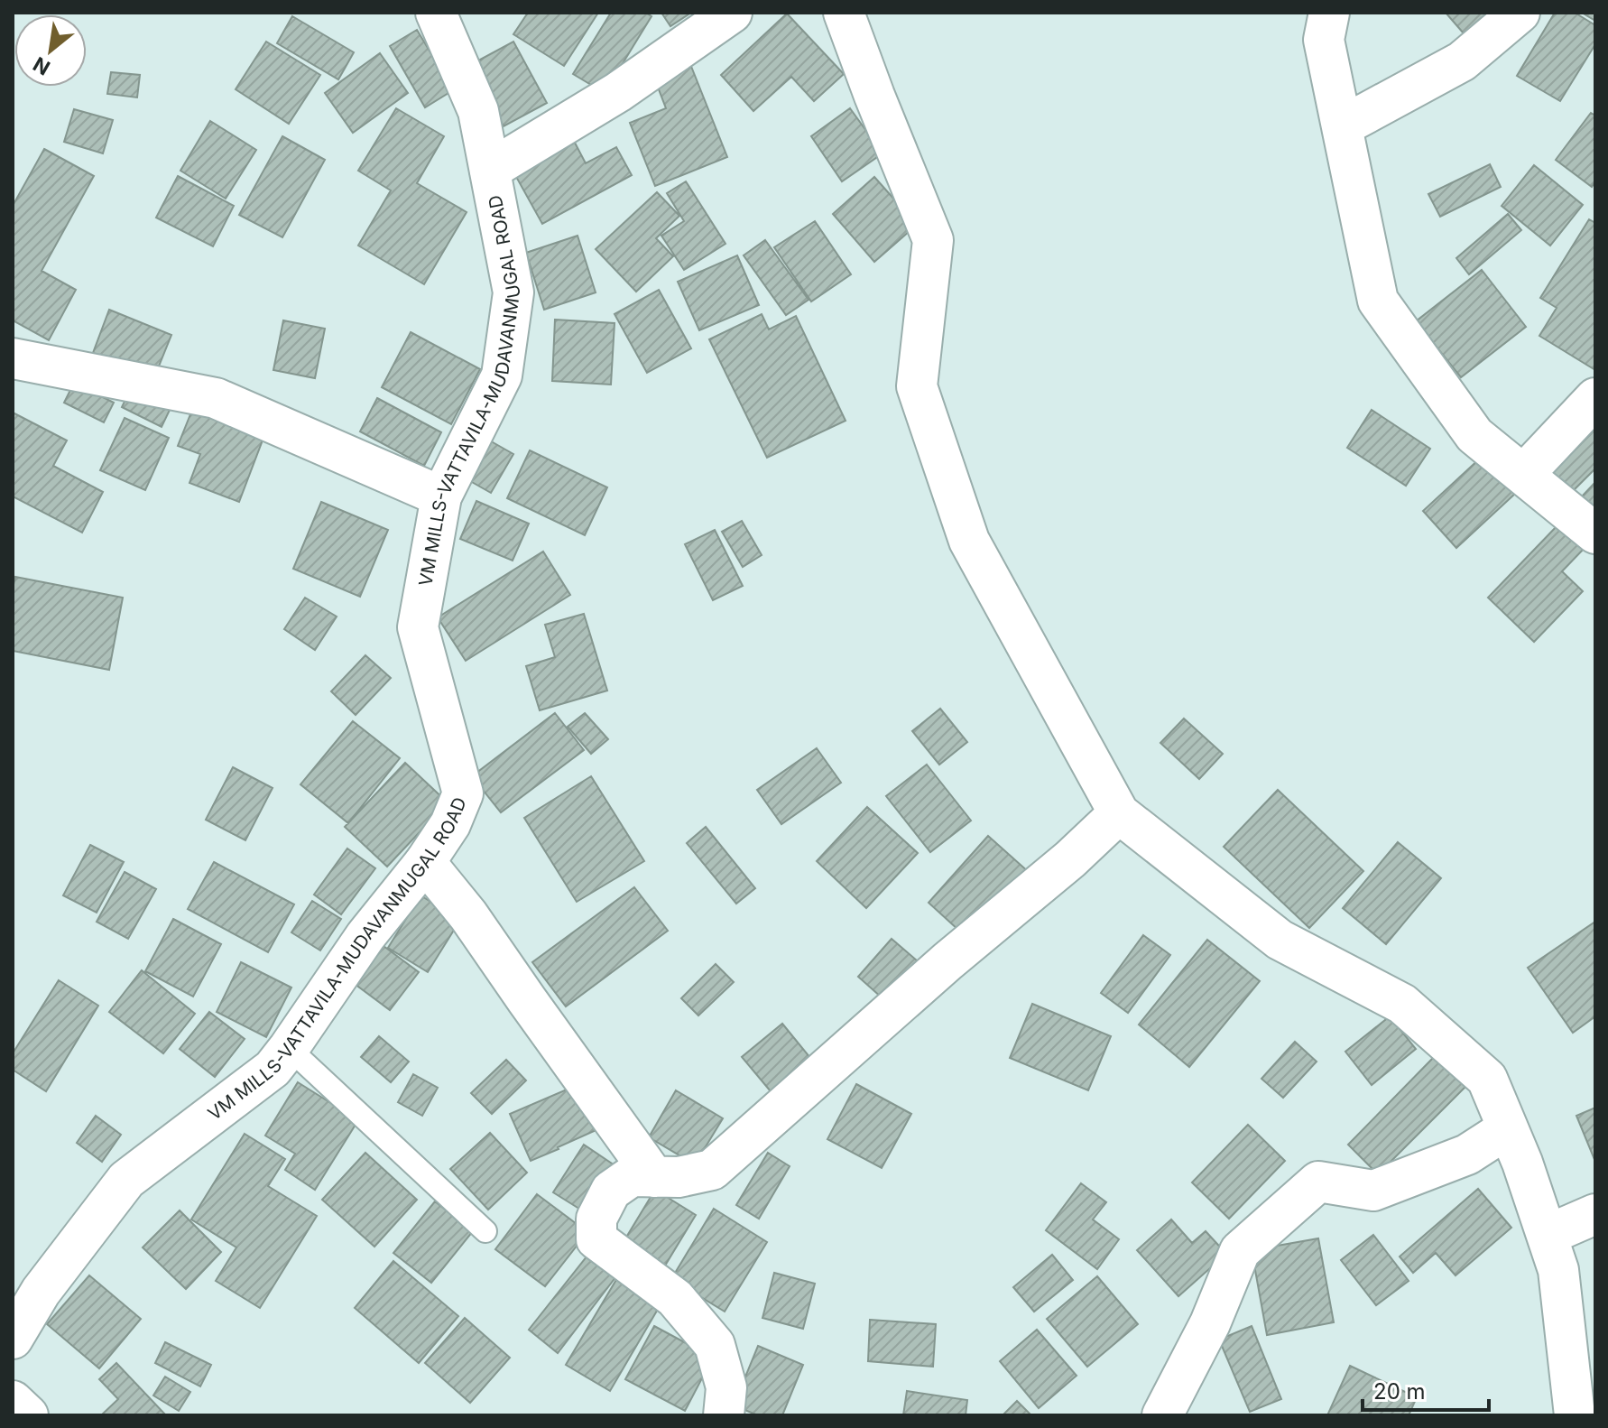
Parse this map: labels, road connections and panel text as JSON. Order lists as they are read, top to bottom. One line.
{"streets":{"street":["VM MILLS-VATTAVILA-MUDAVANMUGAL ROAD"]},"scale_bar":"20 m","north":"bottom left"}
